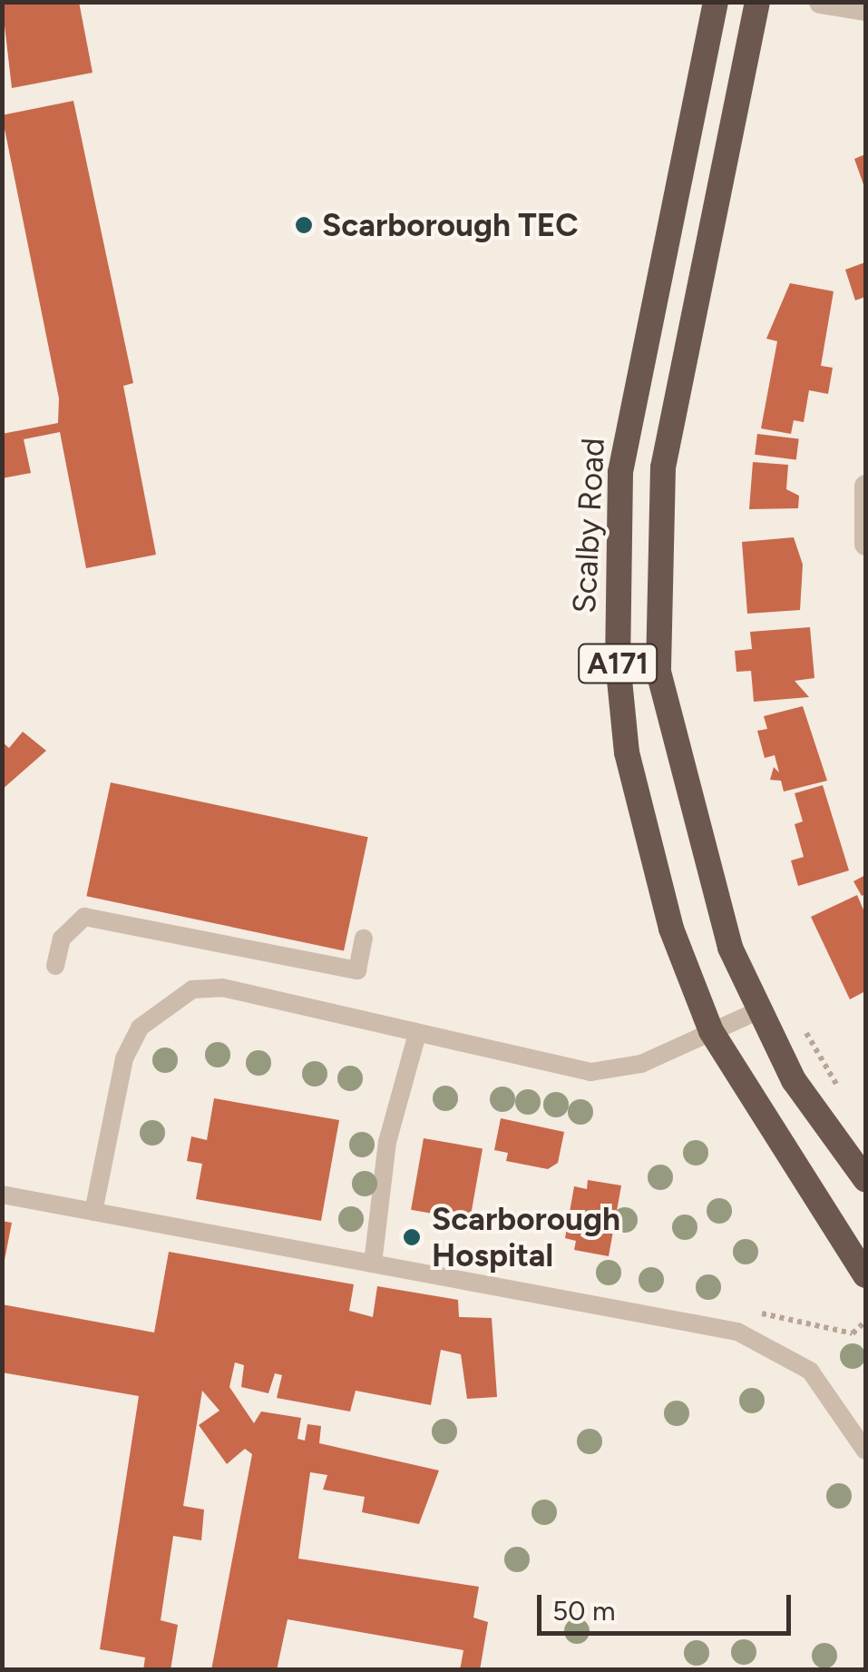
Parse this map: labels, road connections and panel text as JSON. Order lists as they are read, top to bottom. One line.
{"streets":{"highway":["Scalby Road","A171"]},"places":["Scarborough TEC","Scarborough Hospital"],"scale_bar":"50 m"}
